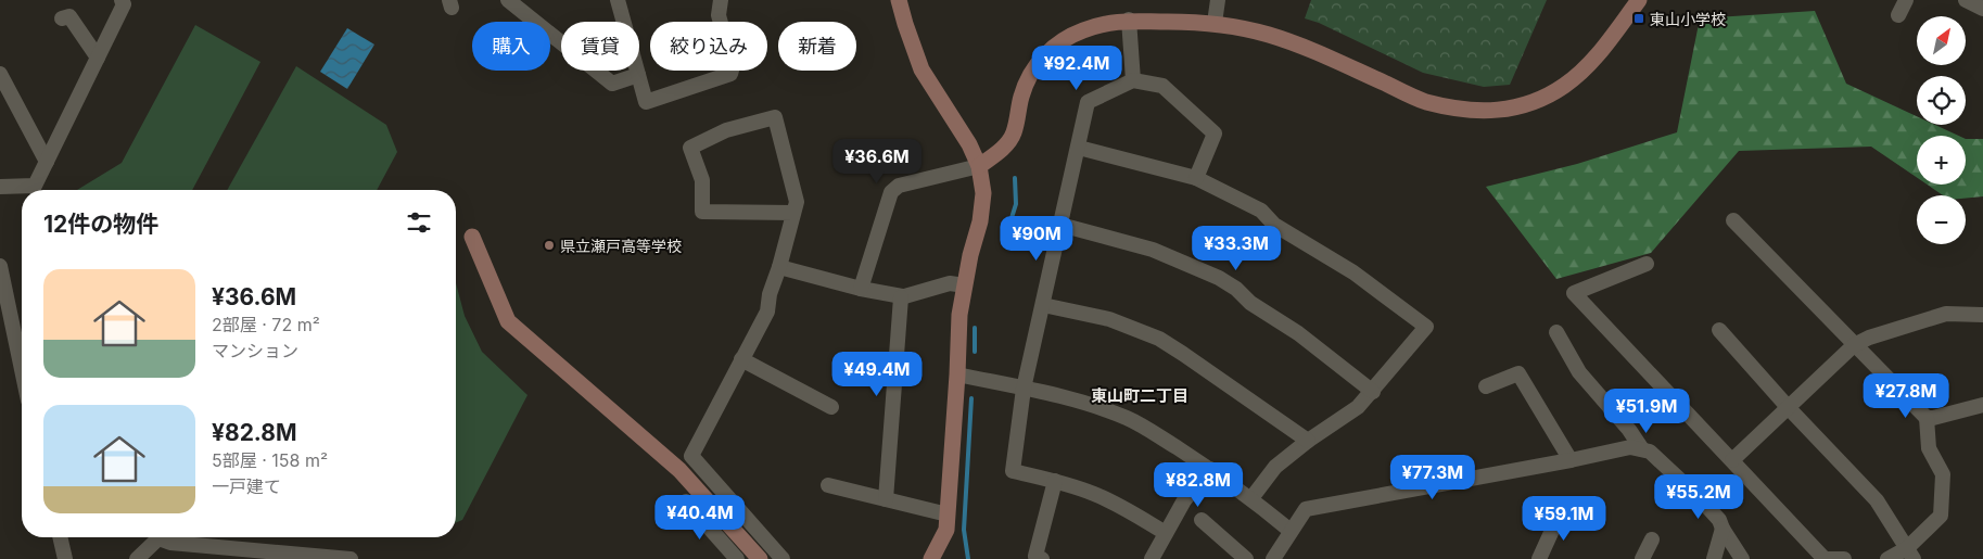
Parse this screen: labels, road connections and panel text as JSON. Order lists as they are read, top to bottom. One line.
{"districts":["東山町二丁目"],"places":{"transit":["東山小学校"],"other":["県立瀬戸高等学校"]},"north":"top right","page":{"map_buttons":["+","−"],"chip":["購入","賃貸","絞り込み","新着"],"price":["¥92.4M","¥36.6M","¥90M","¥33.3M","¥49.4M","¥27.8M","¥51.9M","¥77.3M","¥82.8M","¥55.2M","¥40.4M","¥59.1M"],"heading":"12件の物件","list":[{"name":"¥36.6M","note":"2部屋 · 72 m² · マンション"},{"name":"¥82.8M","note":"5部屋 · 158 m² · 一戸建て"}]}}
